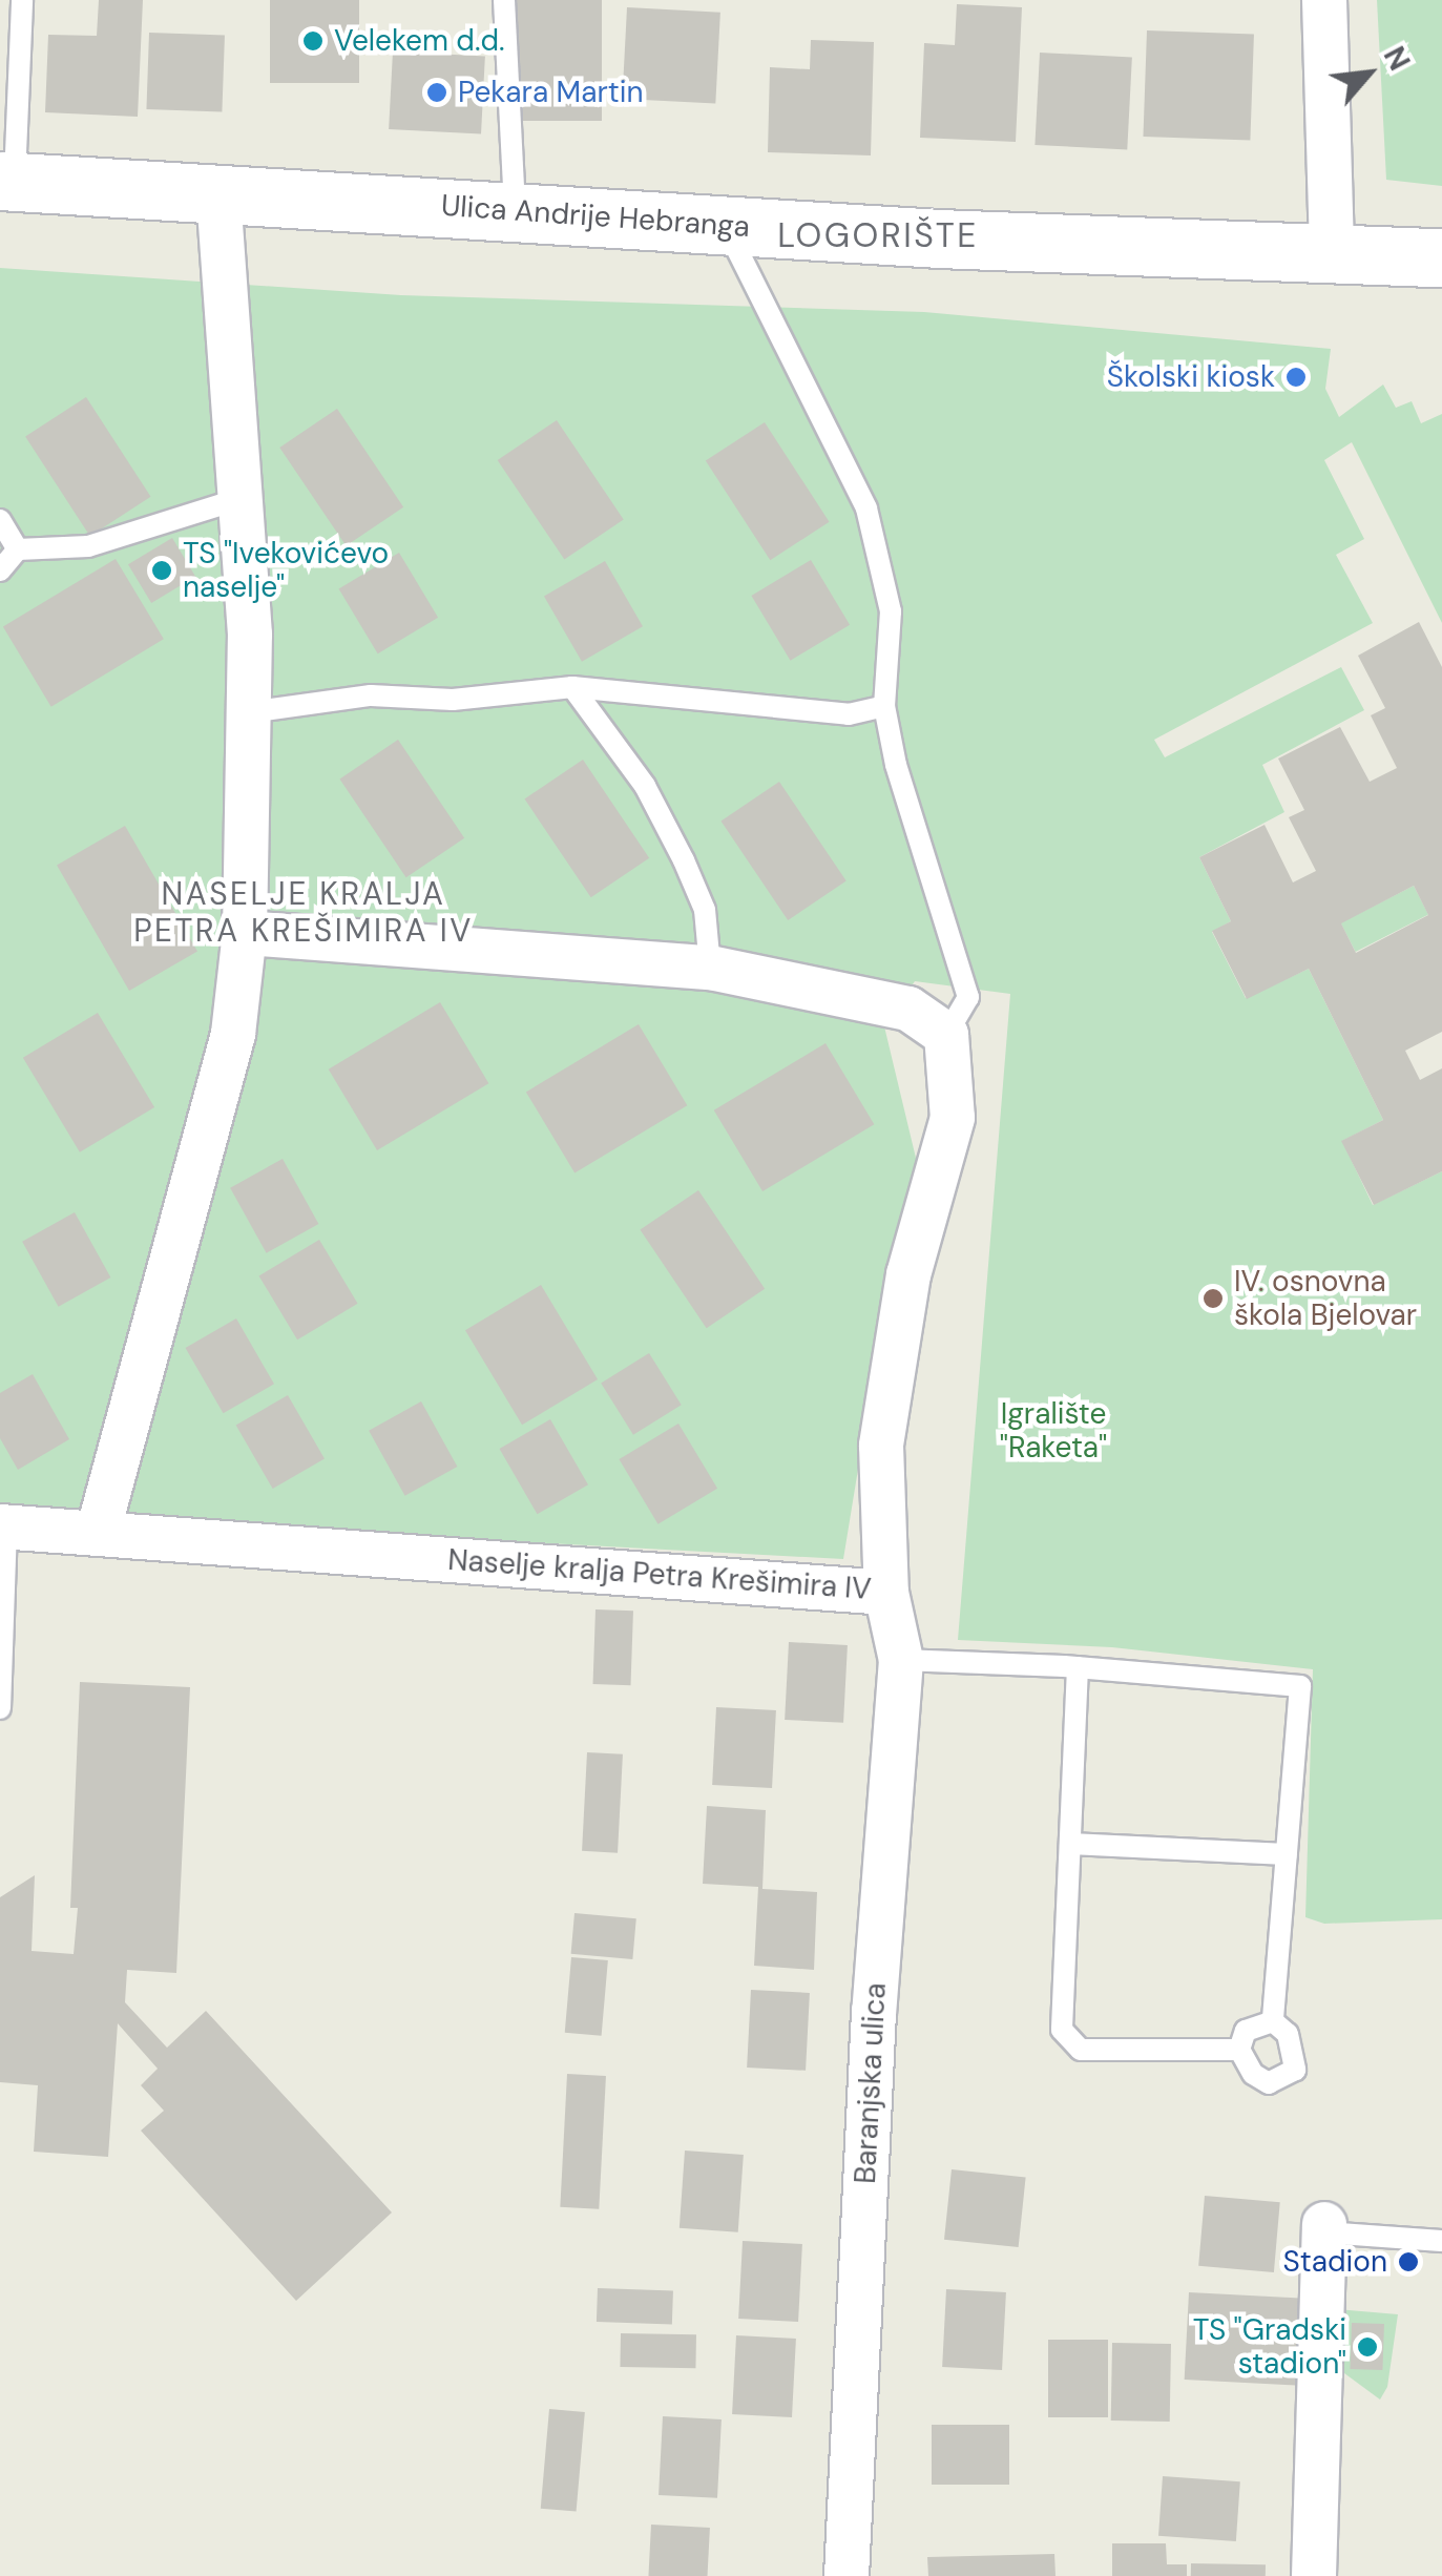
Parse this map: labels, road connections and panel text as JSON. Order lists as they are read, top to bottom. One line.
{"streets":{"main road":["Ulica Andrije Hebranga"],"street":["Naselje kralja Petra Krešimira IV","Baranjska ulica"]},"crossings":[["Naselje kralja Petra Krešimira IV","Baranjska ulica"]],"districts":["LOGORIŠTE","NASELJE KRALJA PETRA KREŠIMIRA IV"],"parks":["Igralište \"Raketa\""],"places":["Velekem d.d.","Pekara Martin","Školski kiosk","TS \"Ivekovićevo naselje\"","IV. osnovna škola Bjelovar","Stadion","TS \"Gradski stadion\""],"north":"top right"}
